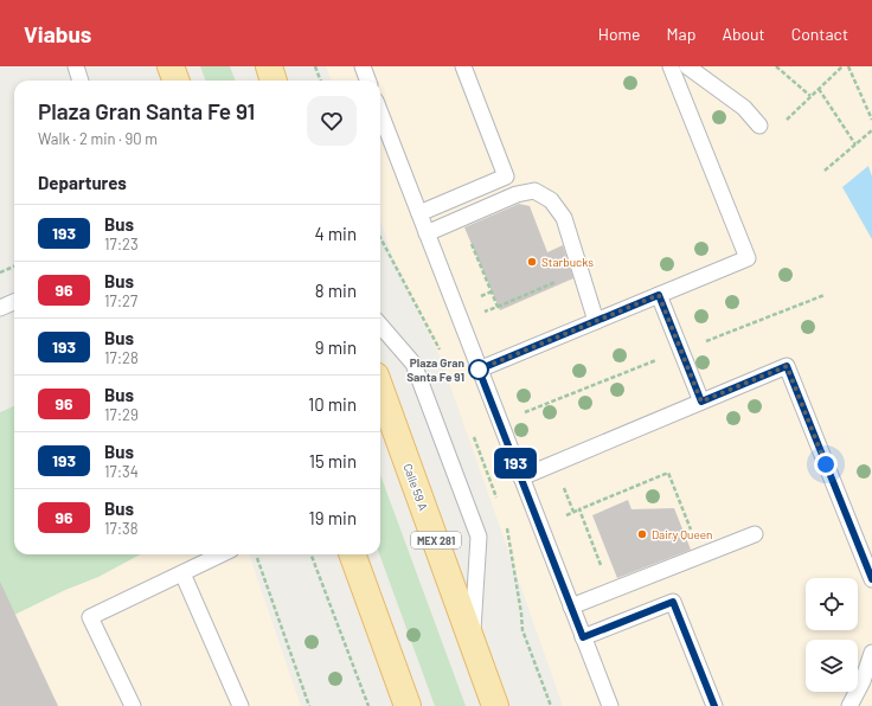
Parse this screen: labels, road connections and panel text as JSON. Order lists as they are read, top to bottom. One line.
{"streets":{"main road":["Calle 59 A","MEX 281"]},"places":["Starbucks","Plaza Gran Santa Fe 91","Dairy Queen"],"lines":["bus line 193"],"page":{"header":"Viabus","nav":["Home","Map","About","Contact"],"on_map":"193","heading":[["Plaza Gran Santa Fe 91","Walk · 2 min · 90 m"],"Departures"],"list":[{"mark":"193","name":"Bus","note":"17:23","value":"4 min"},{"mark":"96","name":"Bus","note":"17:27","value":"8 min"},{"mark":"193","name":"Bus","note":"17:28","value":"9 min"},{"mark":"96","name":"Bus","note":"17:29","value":"10 min"},{"mark":"193","name":"Bus","note":"17:34","value":"15 min"},{"mark":"96","name":"Bus","note":"17:38","value":"19 min"}]}}
